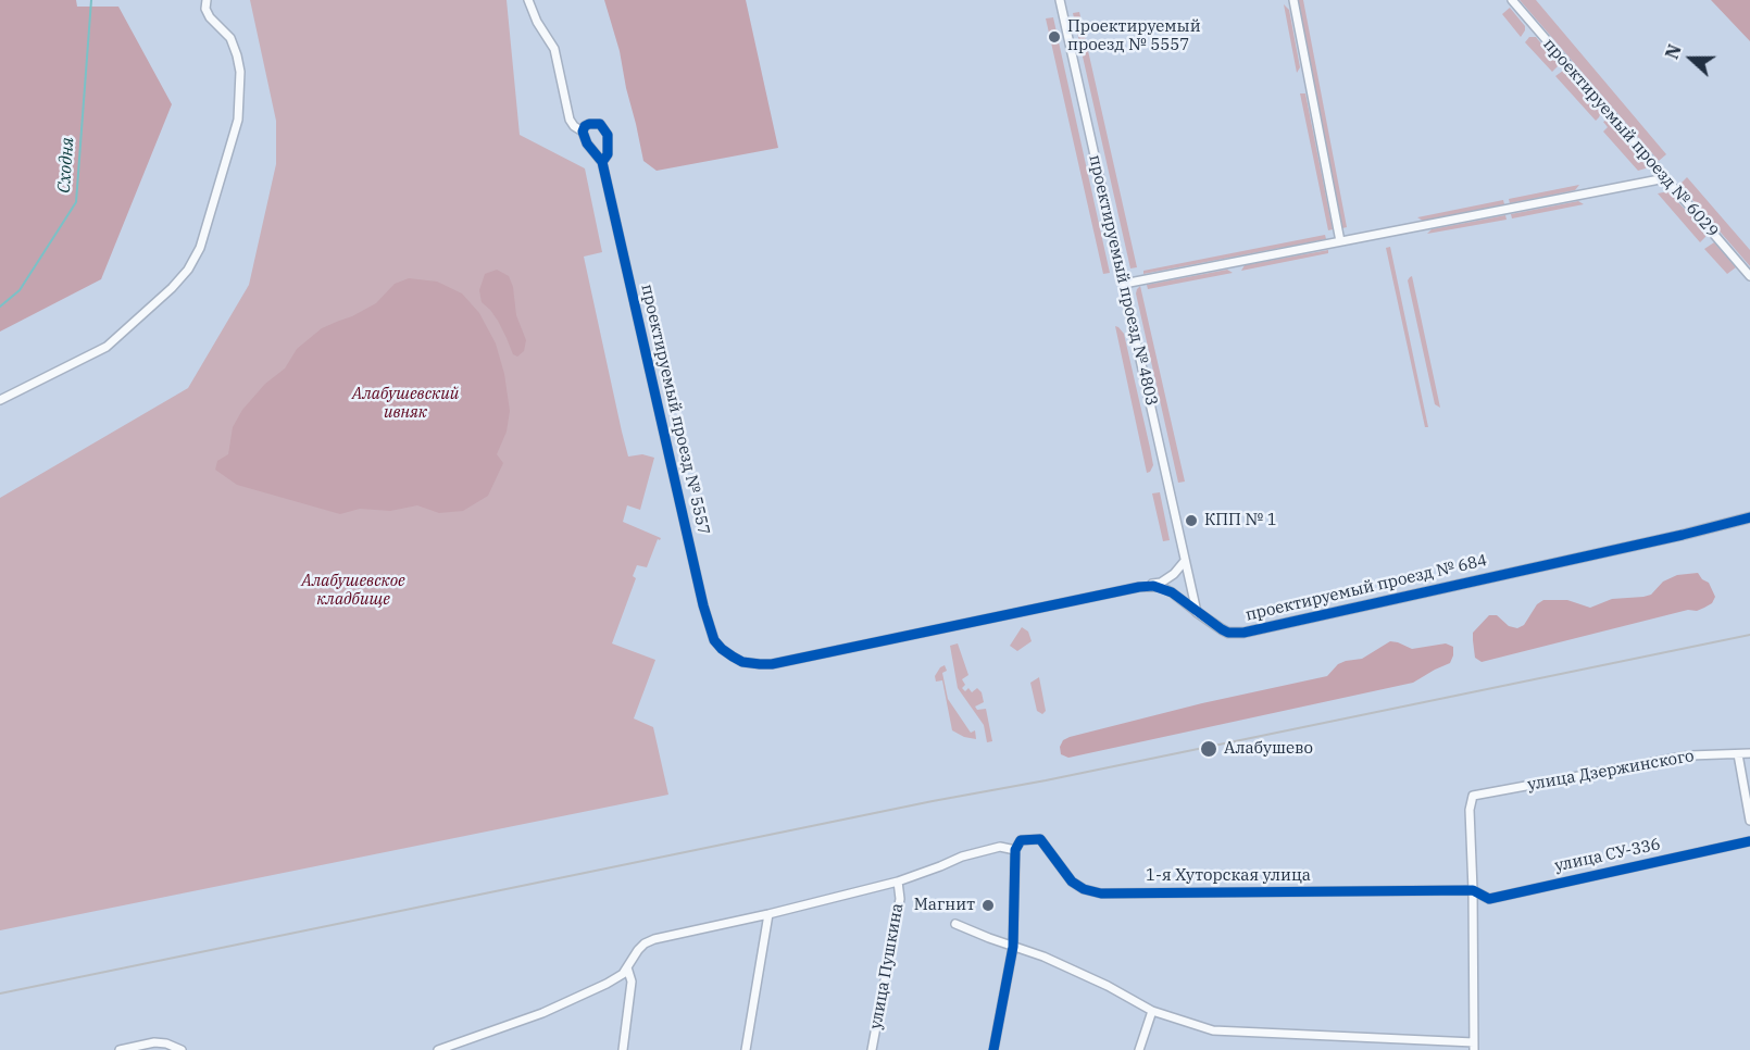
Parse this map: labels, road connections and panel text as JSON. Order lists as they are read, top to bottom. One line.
{"streets":{"street":["проектируемый проезд № 6029","проектируемый проезд № 4803","проектируемый проезд № 5557","проектируемый проезд № 684","улица Дзержинского","улица СУ-336","1-я Хуторская улица","улица Пушкина"]},"crossings":[["проектируемый проезд № 4803","проектируемый проезд № 684"],["проектируемый проезд № 5557","проектируемый проезд № 684"],["улица Дзержинского","улица СУ-336"],["улица Дзержинского","1-я Хуторская улица"],["улица СУ-336","1-я Хуторская улица"],["1-я Хуторская улица","улица Пушкина"]],"water":["Сходня"],"parks":["Алабушевский ивняк","Алабушевское кладбище"],"places":["Проектируемый проезд № 5557","КПП № 1","Алабушево","Магнит"],"north":"left"}
